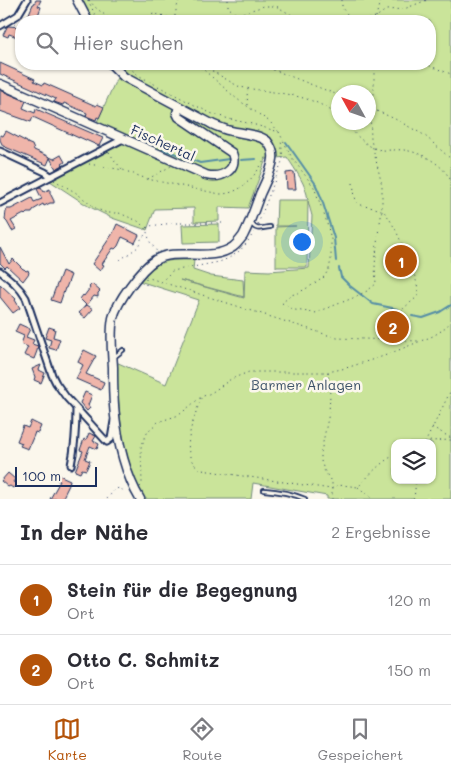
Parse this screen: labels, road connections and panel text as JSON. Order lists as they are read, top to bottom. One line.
{"streets":{"main road":["Fischertal"]},"parks":["Barmer Anlagen"],"scale_bar":"100 m","north":"top left","page":{"search":"Hier suchen","pins":["1","2"],"scale":"100 m","heading":["In der Nähe","2 Ergebnisse"],"list":[{"mark":"1","name":"Stein für die Begegnung","note":"Ort","value":"120 m"},{"mark":"2","name":"Otto C. Schmitz","note":"Ort","value":"150 m"}],"nav":["Karte","Route","Gespeichert"]}}
